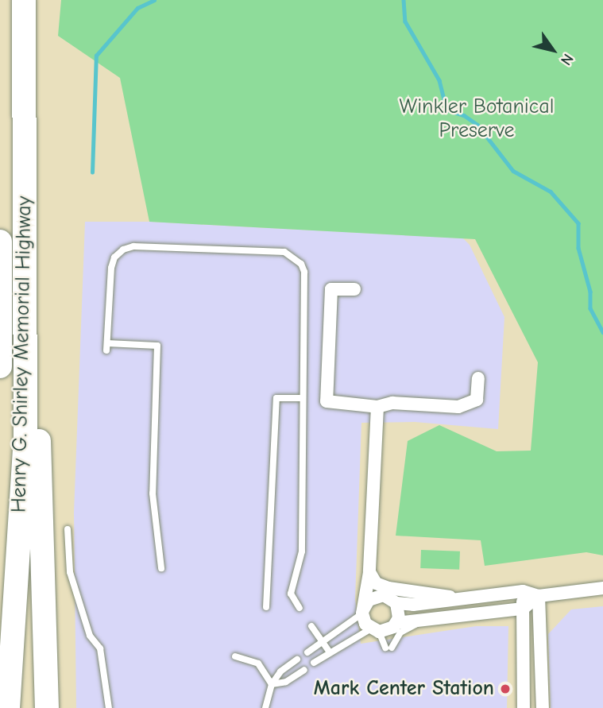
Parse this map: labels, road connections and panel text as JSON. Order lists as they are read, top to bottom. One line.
{"streets":{"highway":["Henry G. Shirley Memorial Highway"]},"parks":["Winkler Botanical Preserve"],"places":["Mark Center Station"],"north":"bottom right"}
